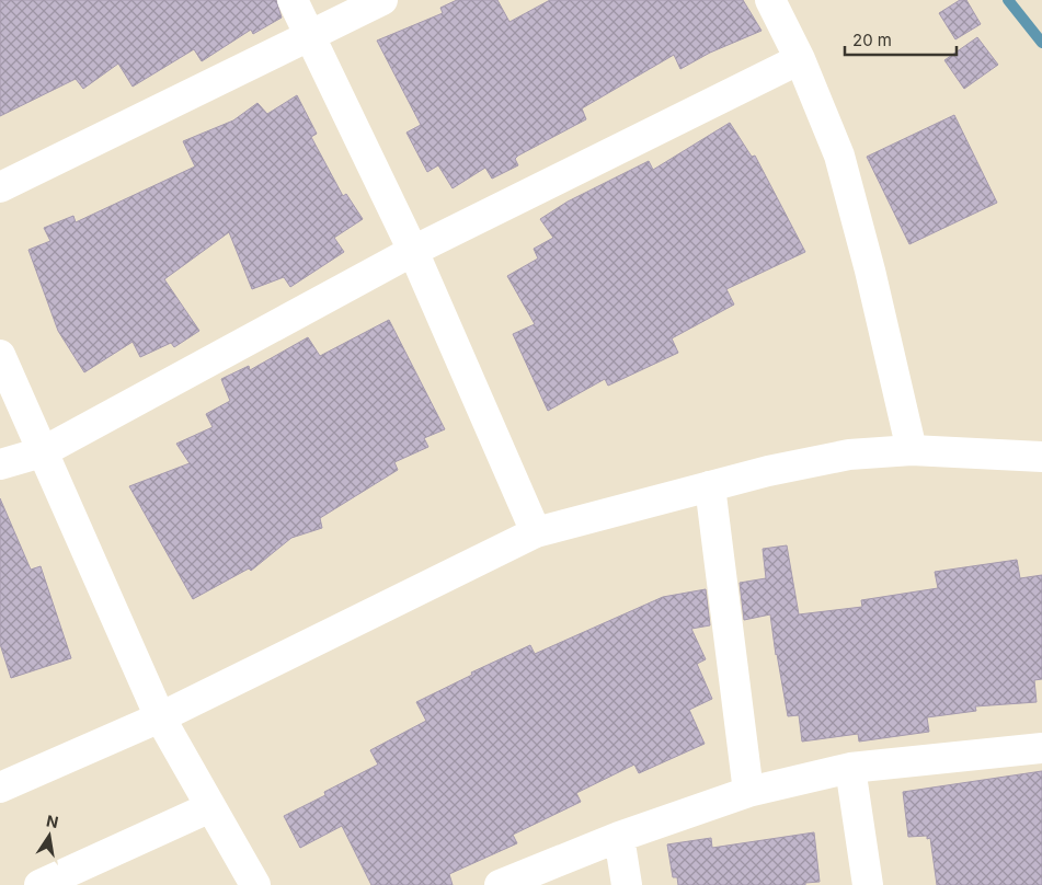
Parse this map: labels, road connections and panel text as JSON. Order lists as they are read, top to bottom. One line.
{"scale_bar":"20 m","north":"top"}
